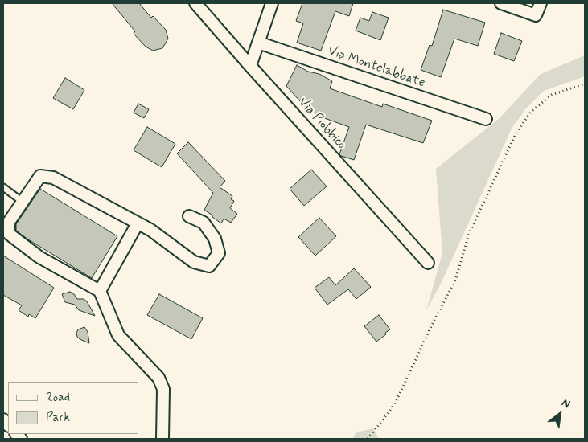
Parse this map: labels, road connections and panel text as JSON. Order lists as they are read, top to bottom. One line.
{"streets":{"street":["Via Montelabbate","Via Piobbico"]},"legend":["Road","Park"],"north":"top right"}
